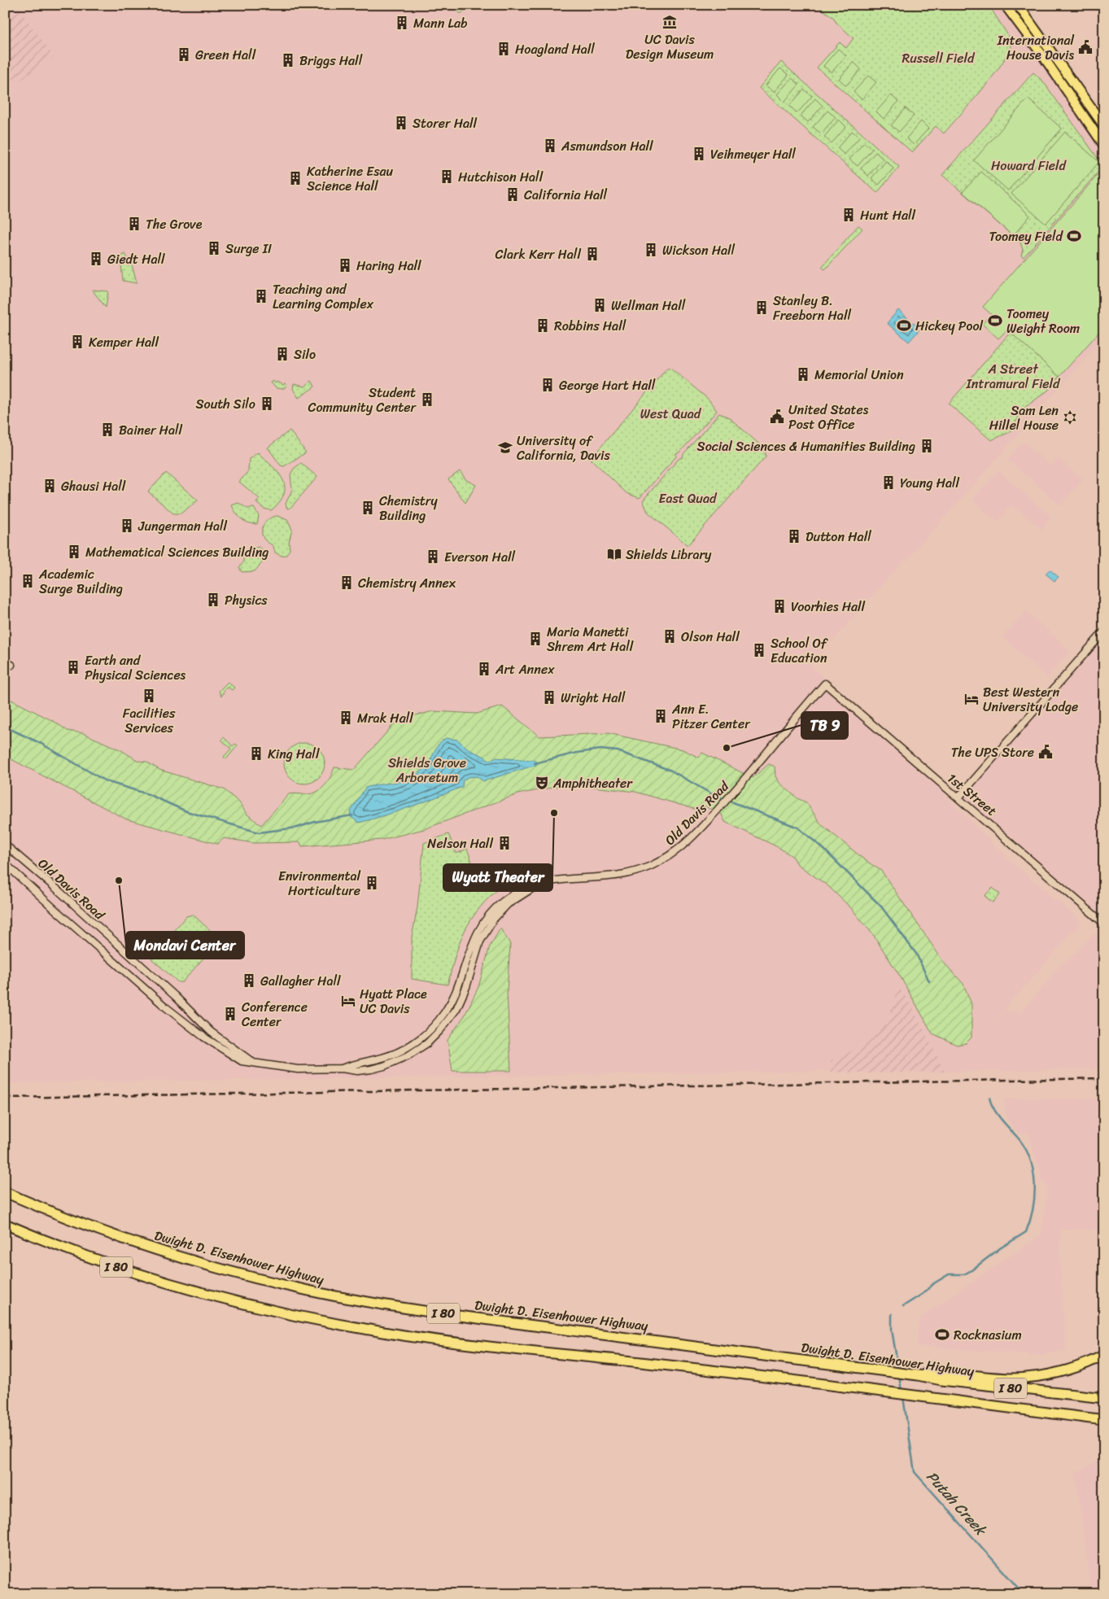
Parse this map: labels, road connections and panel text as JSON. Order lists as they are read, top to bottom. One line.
{"streets":{"highway":["Dwight D. Eisenhower Highway","I 80"],"street":["1st Street","Old Davis Road"]},"crossings":[["1st Street","Old Davis Road"]],"water":["Putah Creek"],"parks":["Russell Field","Howard Field","A Street Intramural Field","West Quad","East Quad","Shields Grove Arboretum"],"places":{"museum":["UC Davis Design Museum"],"building":["Mann Lab","Hoagland Hall","Green Hall","Briggs Hall","Storer Hall","Asmundson Hall","Veihmeyer Hall","Hutchison Hall","Katherine Esau Science Hall","California Hall","Hunt Hall","The Grove","Surge II","Wickson Hall","Clark Kerr Hall","Giedt Hall","Haring Hall","Teaching and Learning Complex","Wellman Hall","Stanley B. Freeborn Hall","Robbins Hall","Kemper Hall","Silo","Memorial Union","George Hart Hall","Student Community Center","South Silo","Bainer Hall","Social Sciences & Humanities Building","Young Hall","Ghausi Hall","Chemistry Building","Jungerman Hall","Dutton Hall","Mathematical Sciences Building","Everson Hall","Academic Surge Building","Chemistry Annex","Physics","Voorhies Hall","Olson Hall","Maria Manetti Shrem Art Hall","School Of Education","Earth and Physical Sciences","Art Annex","Facilities Services","Wright Hall","Ann E. Pitzer Center","Mrak Hall","King Hall","Nelson Hall","Environmental Horticulture","Gallagher Hall","Conference Center"],"public building":["International House Davis","United States Post Office","The UPS Store"],"sports":["Toomey Field","Toomey Weight Room","Hickey Pool","Rocknasium"],"synagogue":["Sam Len Hillel House"],"school or university":["University of California, Davis"],"library":["Shields Library"],"hotel":["Best Western University Lodge","Hyatt Place UC Davis"],"other":["TB 9","Wyatt Theater","Mondavi Center"],"theatre":["Amphitheater"]}}
